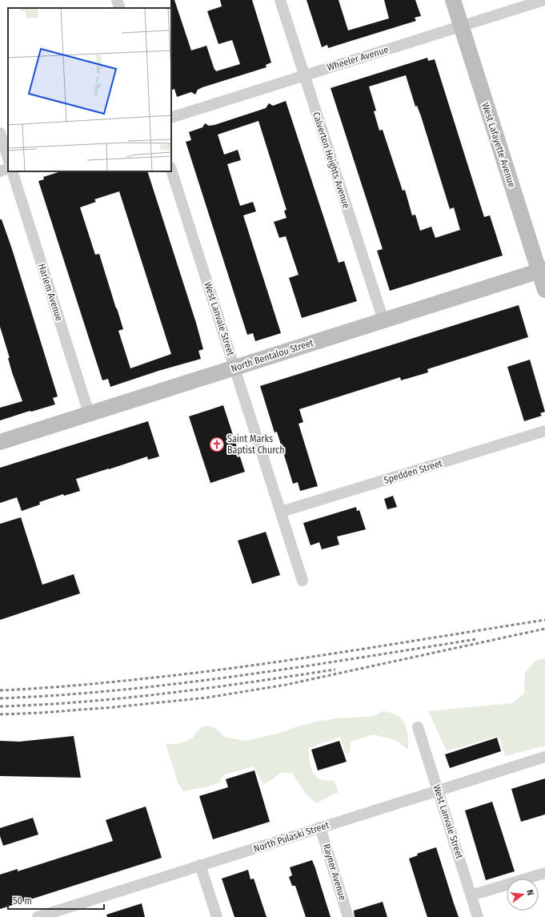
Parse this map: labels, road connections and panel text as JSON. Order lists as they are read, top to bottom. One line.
{"streets":{"street":["Wheeler Avenue","West Lafayette Avenue","Calverton Heights Avenue","Harlem Avenue","West Lanvale Street","North Bentalou Street","Spedden Street","North Pulaski Street","Rayner Avenue"]},"crossings":[["Wheeler Avenue","West Lafayette Avenue"],["Wheeler Avenue","Calverton Heights Avenue"],["West Lafayette Avenue","North Bentalou Street"],["Calverton Heights Avenue","North Bentalou Street"],["Harlem Avenue","North Bentalou Street"],["West Lanvale Street","North Bentalou Street"],["West Lanvale Street","Spedden Street"],["West Lanvale Street","North Pulaski Street"],["North Pulaski Street","Rayner Avenue"]],"places":{"church":["Saint Marks Baptist Church"]},"scale_bar":"50 m","north":"right"}
